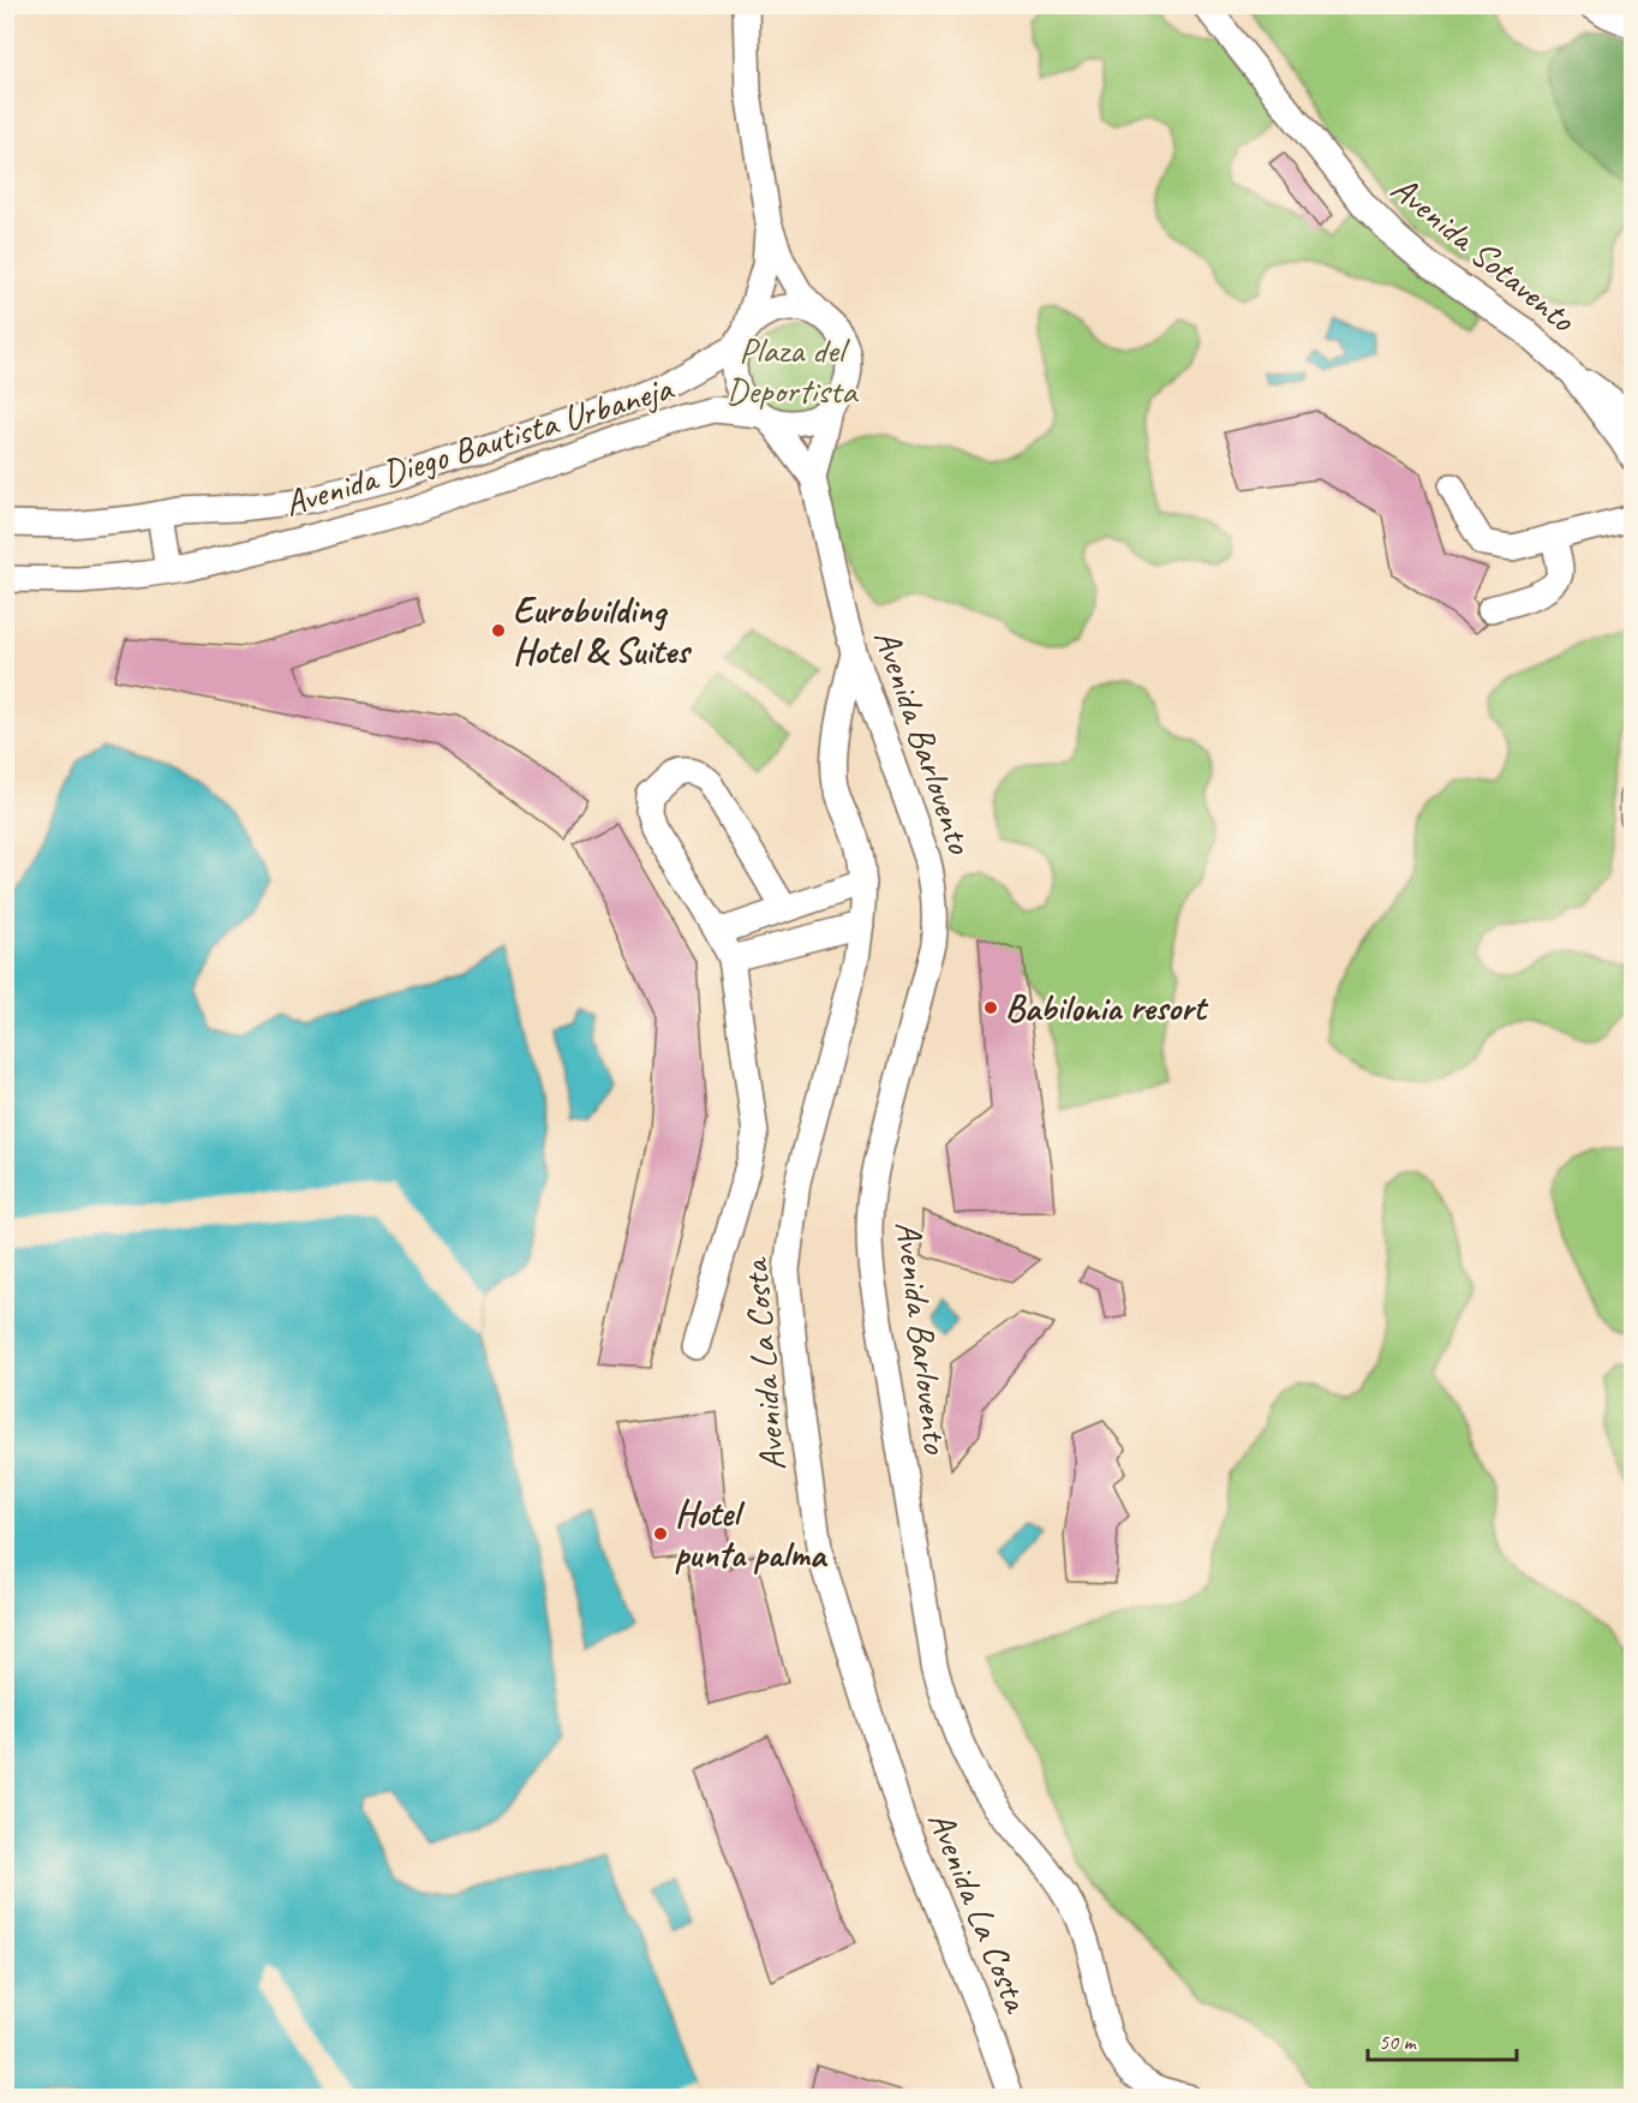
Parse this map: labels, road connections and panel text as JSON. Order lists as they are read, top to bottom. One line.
{"streets":{"street":["Avenida Sotavento","Avenida Diego Bautista Urbaneja","Avenida Barlovento","Avenida La Costa"]},"crossings":[["Avenida Diego Bautista Urbaneja","Avenida Barlovento"],["Avenida Barlovento","Avenida La Costa"]],"parks":["Plaza del Deportista"],"places":["Eurobuilding Hotel & Suites","Babilonia resort","Hotel punta palma"],"scale_bar":"50 m"}
